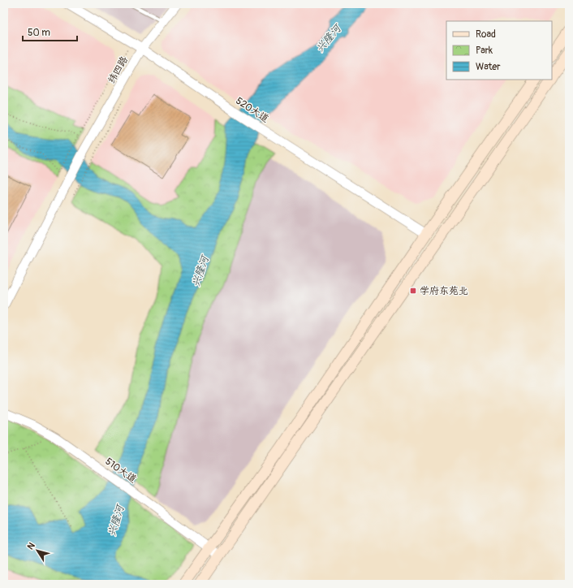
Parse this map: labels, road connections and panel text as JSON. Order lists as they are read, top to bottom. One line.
{"streets":{"street":["纬四路","520大道","510大道"]},"crossings":[["纬四路","520大道"]],"water":["兴隆河"],"places":{"transit":["学府东苑北"]},"legend":["Road","Park","Water"],"scale_bar":"50 m","north":"top left"}
